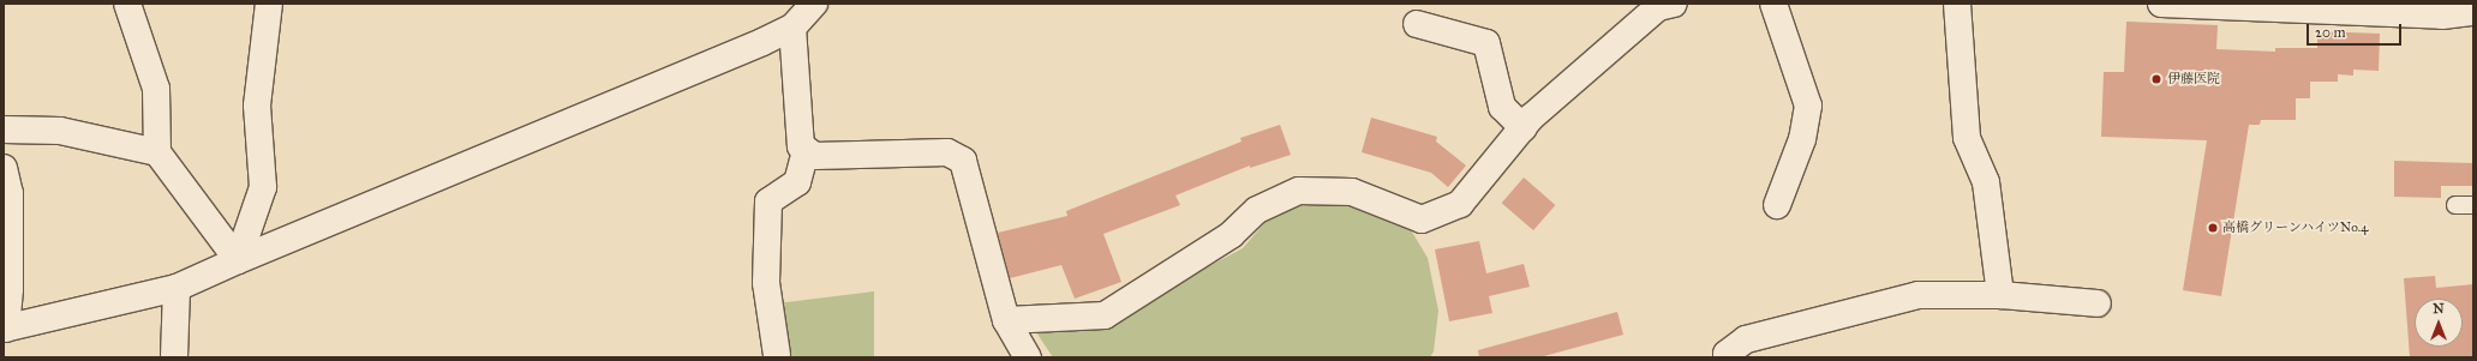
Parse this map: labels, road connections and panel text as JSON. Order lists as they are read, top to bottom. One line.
{"places":["伊藤医院","高橋グリーンハイツNo.4"],"scale_bar":"20 m","north":"top"}
